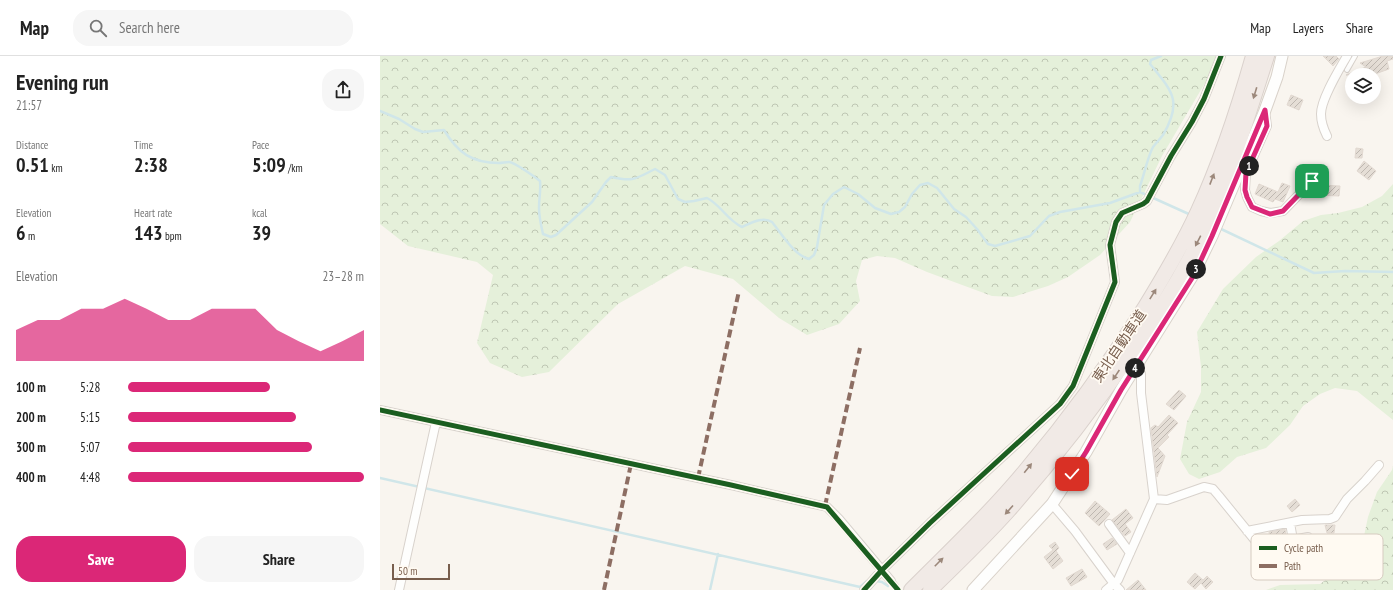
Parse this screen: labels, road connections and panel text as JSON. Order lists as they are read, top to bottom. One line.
{"streets":{"highway":["東北自動車道"]},"legend":["Cycle path","Path"],"scale_bar":"50 m","page":{"header":"Map","search":"Search here","nav":["Map","Layers","Share"],"heading":["Evening run","21:57"],"stats":[["Distance","0.51 km"],["Time","2:38"],["Pace","5:09 /km"],["Elevation","6 m"],["Heart rate","143 bpm"],["kcal","39"]],"pins":["1","3","4"],"chart":["Elevation","23–28 m"],"list":[{"name":"100 m","note":"5:28"},{"name":"200 m","note":"5:15"},{"name":"300 m","note":"5:07"},{"name":"400 m","note":"4:48"}],"buttons":["Save","Share"],"scale":"50 m"}}
